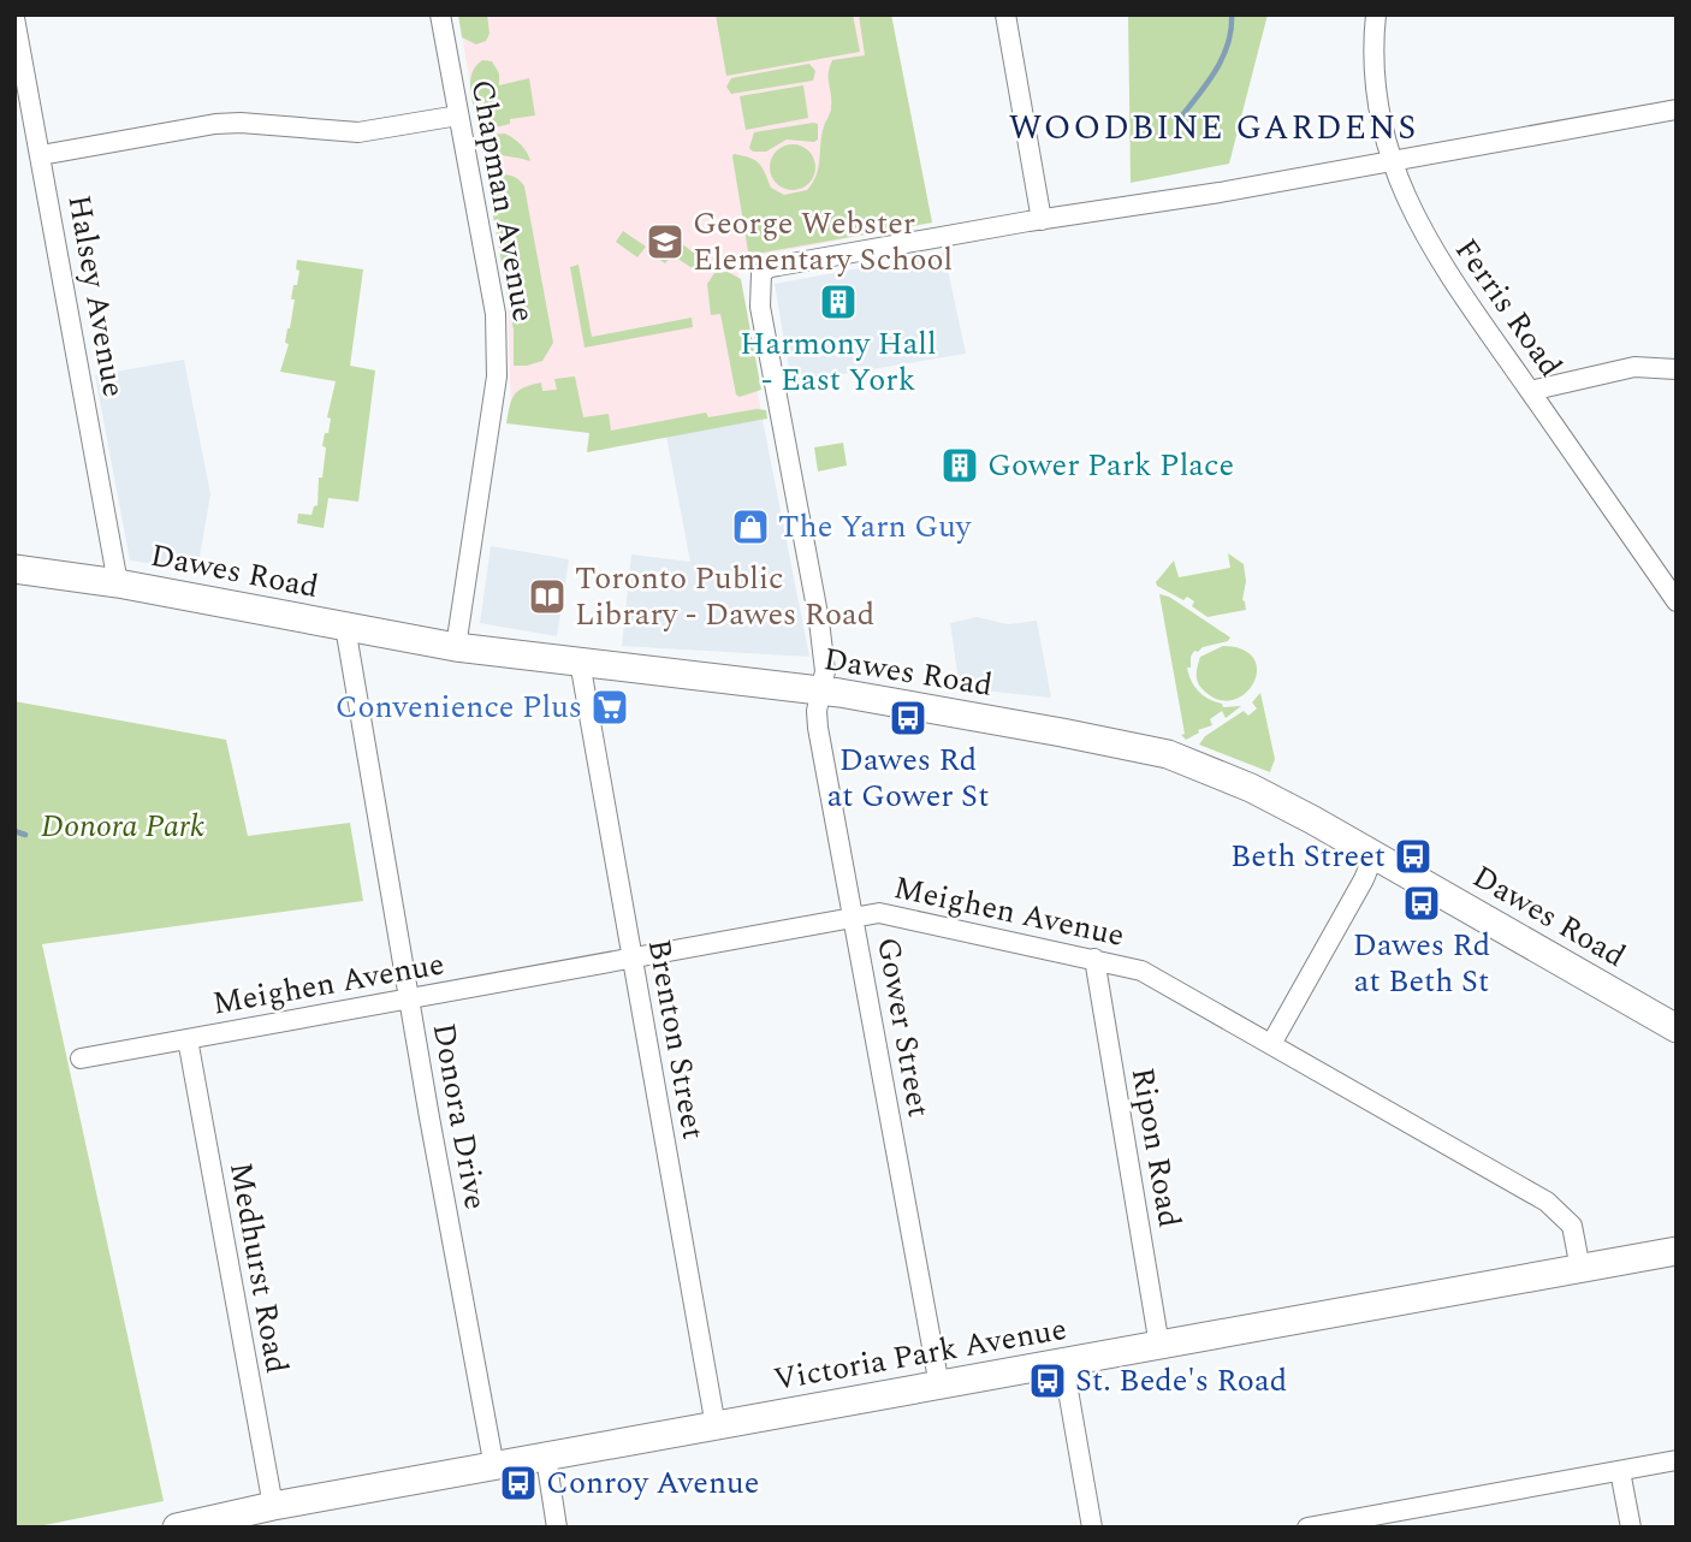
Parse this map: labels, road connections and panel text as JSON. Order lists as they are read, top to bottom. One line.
{"streets":{"street":["Chapman Avenue","Halsey Avenue","Ferris Road","Dawes Road","Meighen Avenue","Gower Street","Brenton Street","Donora Drive","Ripon Road","Medhurst Road","Victoria Park Avenue"]},"crossings":[["Chapman Avenue","Dawes Road"],["Halsey Avenue","Dawes Road"],["Dawes Road","Gower Street"],["Dawes Road","Brenton Street"],["Dawes Road","Donora Drive"],["Meighen Avenue","Gower Street"],["Meighen Avenue","Brenton Street"],["Meighen Avenue","Donora Drive"],["Meighen Avenue","Ripon Road"],["Meighen Avenue","Medhurst Road"],["Meighen Avenue","Victoria Park Avenue"],["Gower Street","Victoria Park Avenue"],["Brenton Street","Victoria Park Avenue"],["Donora Drive","Victoria Park Avenue"],["Ripon Road","Victoria Park Avenue"],["Medhurst Road","Victoria Park Avenue"]],"districts":["WOODBINE GARDENS"],"parks":["Donora Park"],"places":{"school or university":["George Webster Elementary School"],"building":["Harmony Hall - East York","Gower Park Place"],"shop":["The Yarn Guy"],"library":["Toronto Public Library - Dawes Road"],"supermarket":["Convenience Plus"],"bus stop":["Dawes Rd at Gower St","Beth Street","Dawes Rd at Beth St","St. Bede's Road","Conroy Avenue"]}}
